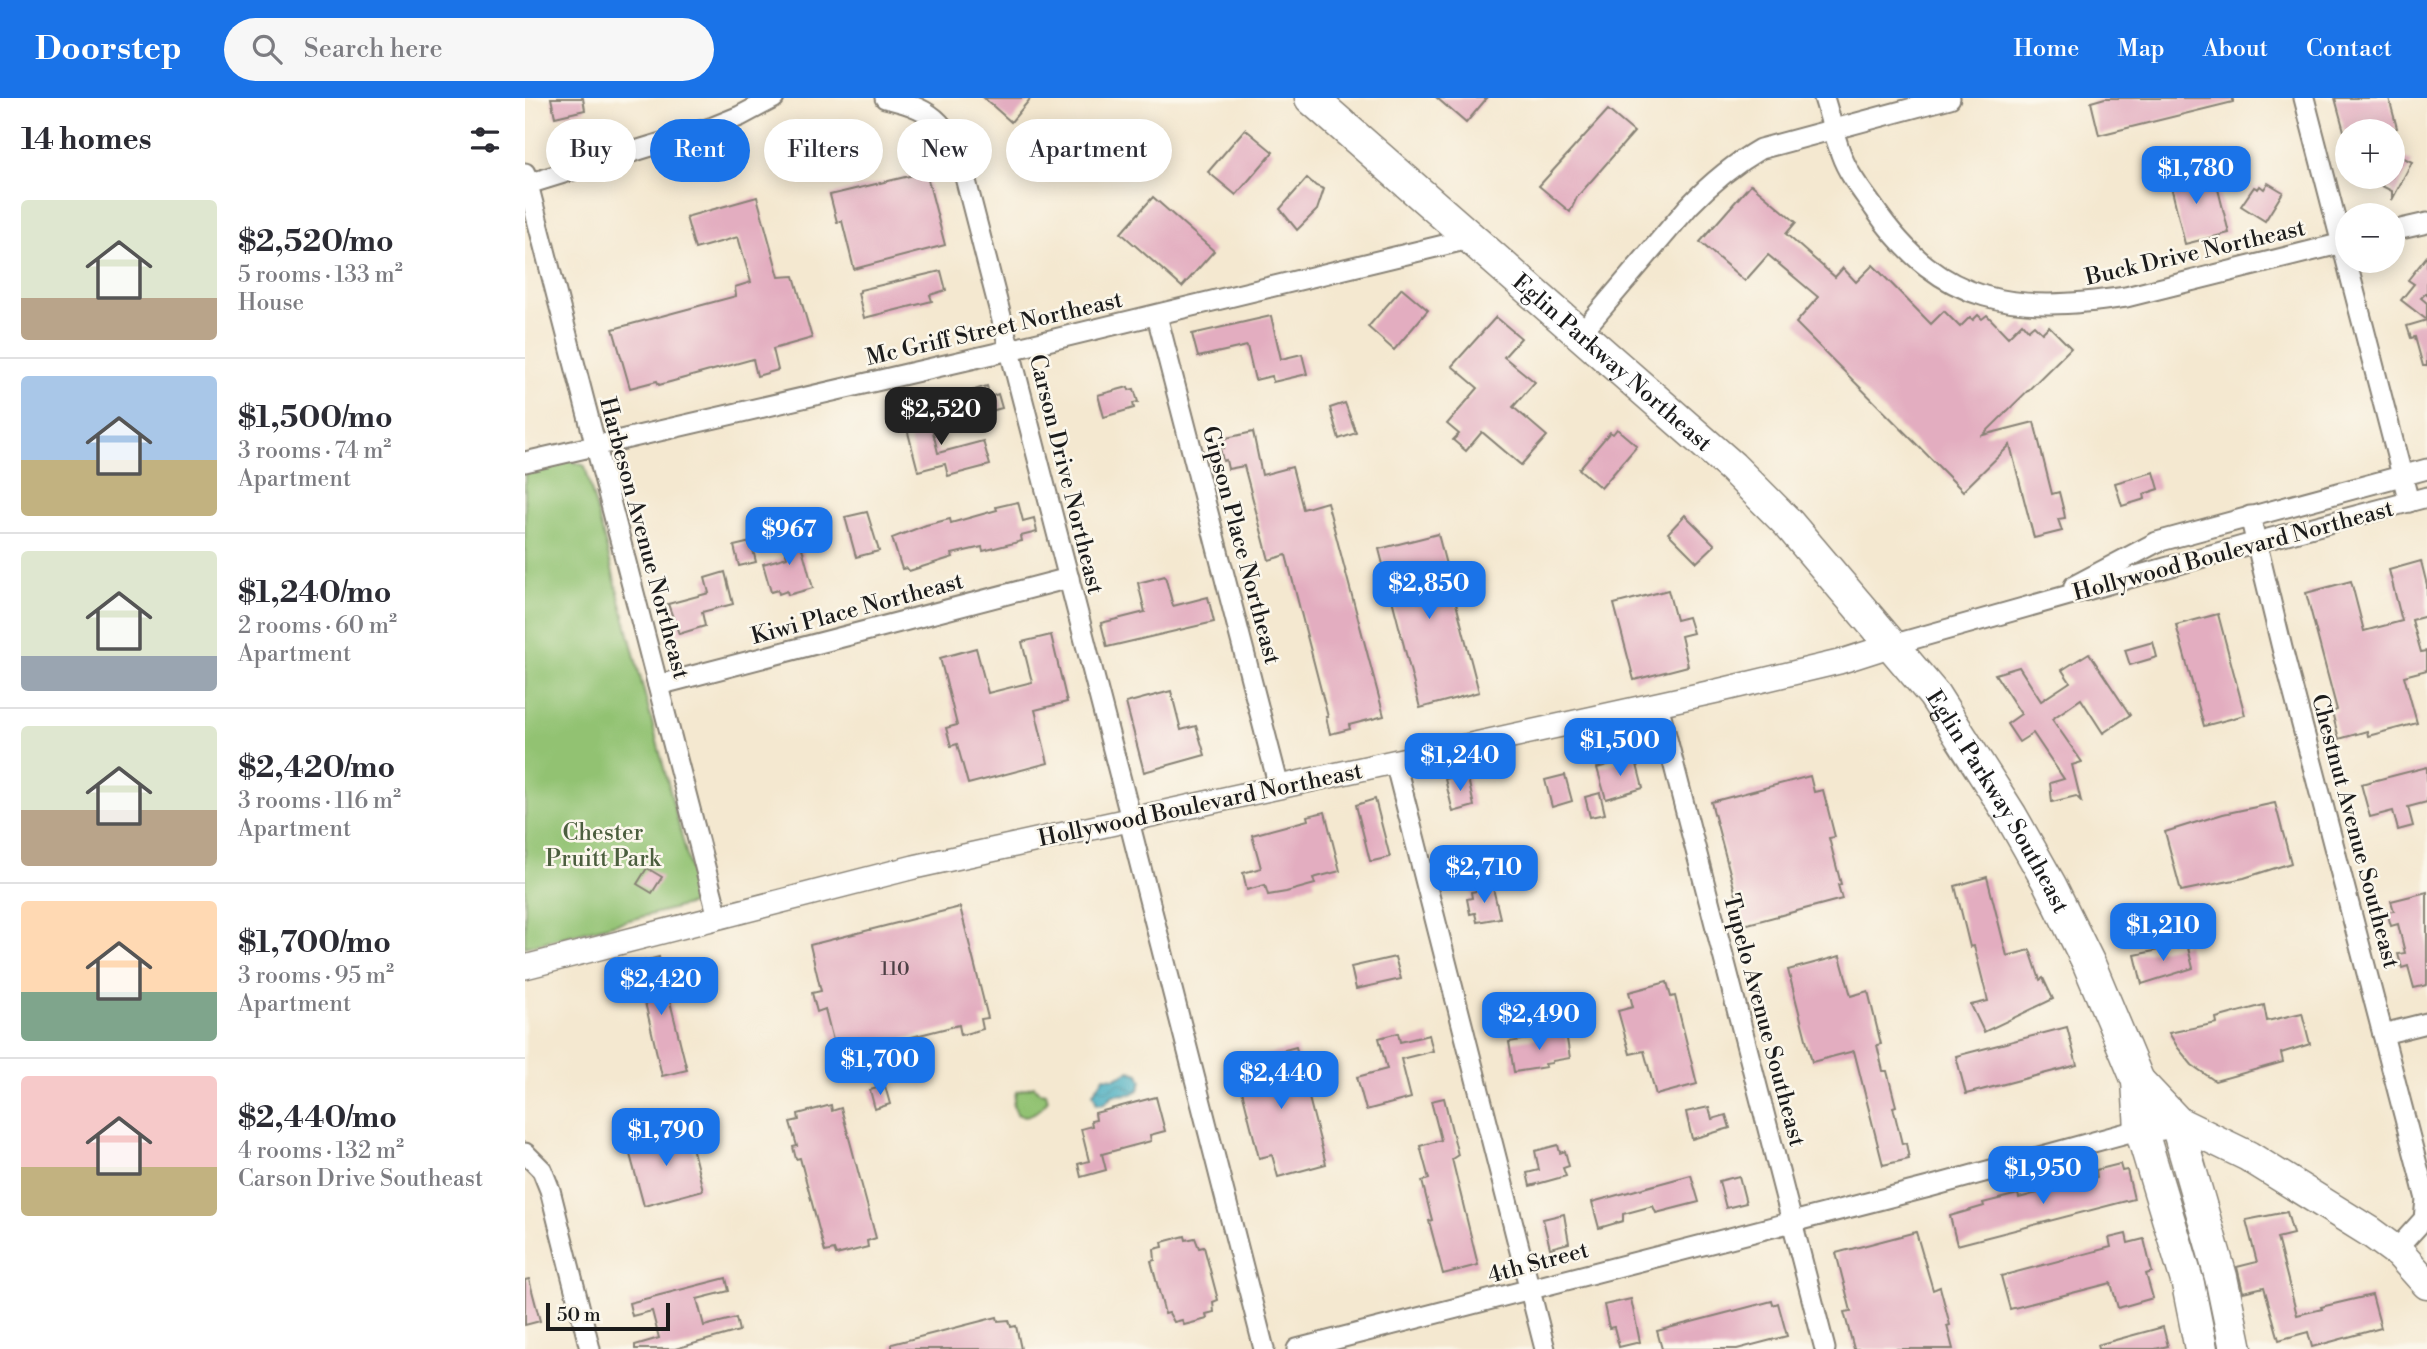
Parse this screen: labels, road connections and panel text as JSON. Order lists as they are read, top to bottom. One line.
{"streets":{"highway":["Eglin Parkway Northeast","Eglin Parkway Southeast"],"street":["Buck Drive Northeast","Mc Griff Street Northeast","Carson Drive Northeast","Harbeson Avenue Northeast","Gipson Place Northeast","Hollywood Boulevard Northeast","Kiwi Place Northeast","Chestnut Avenue Southeast","Tupelo Avenue Southeast","4th Street"]},"crossings":[["Mc Griff Street Northeast","Eglin Parkway Northeast"],["Mc Griff Street Northeast","Carson Drive Northeast"],["Mc Griff Street Northeast","Harbeson Avenue Northeast"],["Mc Griff Street Northeast","Gipson Place Northeast"],["Eglin Parkway Northeast","Hollywood Boulevard Northeast"],["Eglin Parkway Northeast","Eglin Parkway Southeast"],["Carson Drive Northeast","Hollywood Boulevard Northeast"],["Carson Drive Northeast","Kiwi Place Northeast"],["Harbeson Avenue Northeast","Hollywood Boulevard Northeast"],["Harbeson Avenue Northeast","Kiwi Place Northeast"],["Gipson Place Northeast","Hollywood Boulevard Northeast"],["Hollywood Boulevard Northeast","Eglin Parkway Southeast"],["Hollywood Boulevard Northeast","Chestnut Avenue Southeast"],["Hollywood Boulevard Northeast","Tupelo Avenue Southeast"],["Eglin Parkway Southeast","4th Street"],["Tupelo Avenue Southeast","4th Street"]],"parks":["Chester Pruitt Park"],"house_numbers":["110"],"scale_bar":"50 m","page":{"header":"Doorstep","search":"Search here","nav":["Home","Map","About","Contact"],"heading":"14 homes","map_buttons":["+","−"],"chip":["Buy","Rent","Filters","New","Apartment"],"price":["$1,780","$2,520","$967","$2,850","$1,500","$1,240","$2,710","$1,210","$2,420","$2,490","$1,700","$2,440","$1,790","$1,950"],"list":[{"name":"$2,520/mo","note":"5 rooms · 133 m² · House"},{"name":"$1,500/mo","note":"3 rooms · 74 m² · Apartment"},{"name":"$1,240/mo","note":"2 rooms · 60 m² · Apartment"},{"name":"$2,420/mo","note":"3 rooms · 116 m² · Apartment"},{"name":"$1,700/mo","note":"3 rooms · 95 m² · Apartment"},{"name":"$2,440/mo","note":"4 rooms · 132 m² · Carson Drive Southeast"}],"scale":"50 m"}}
